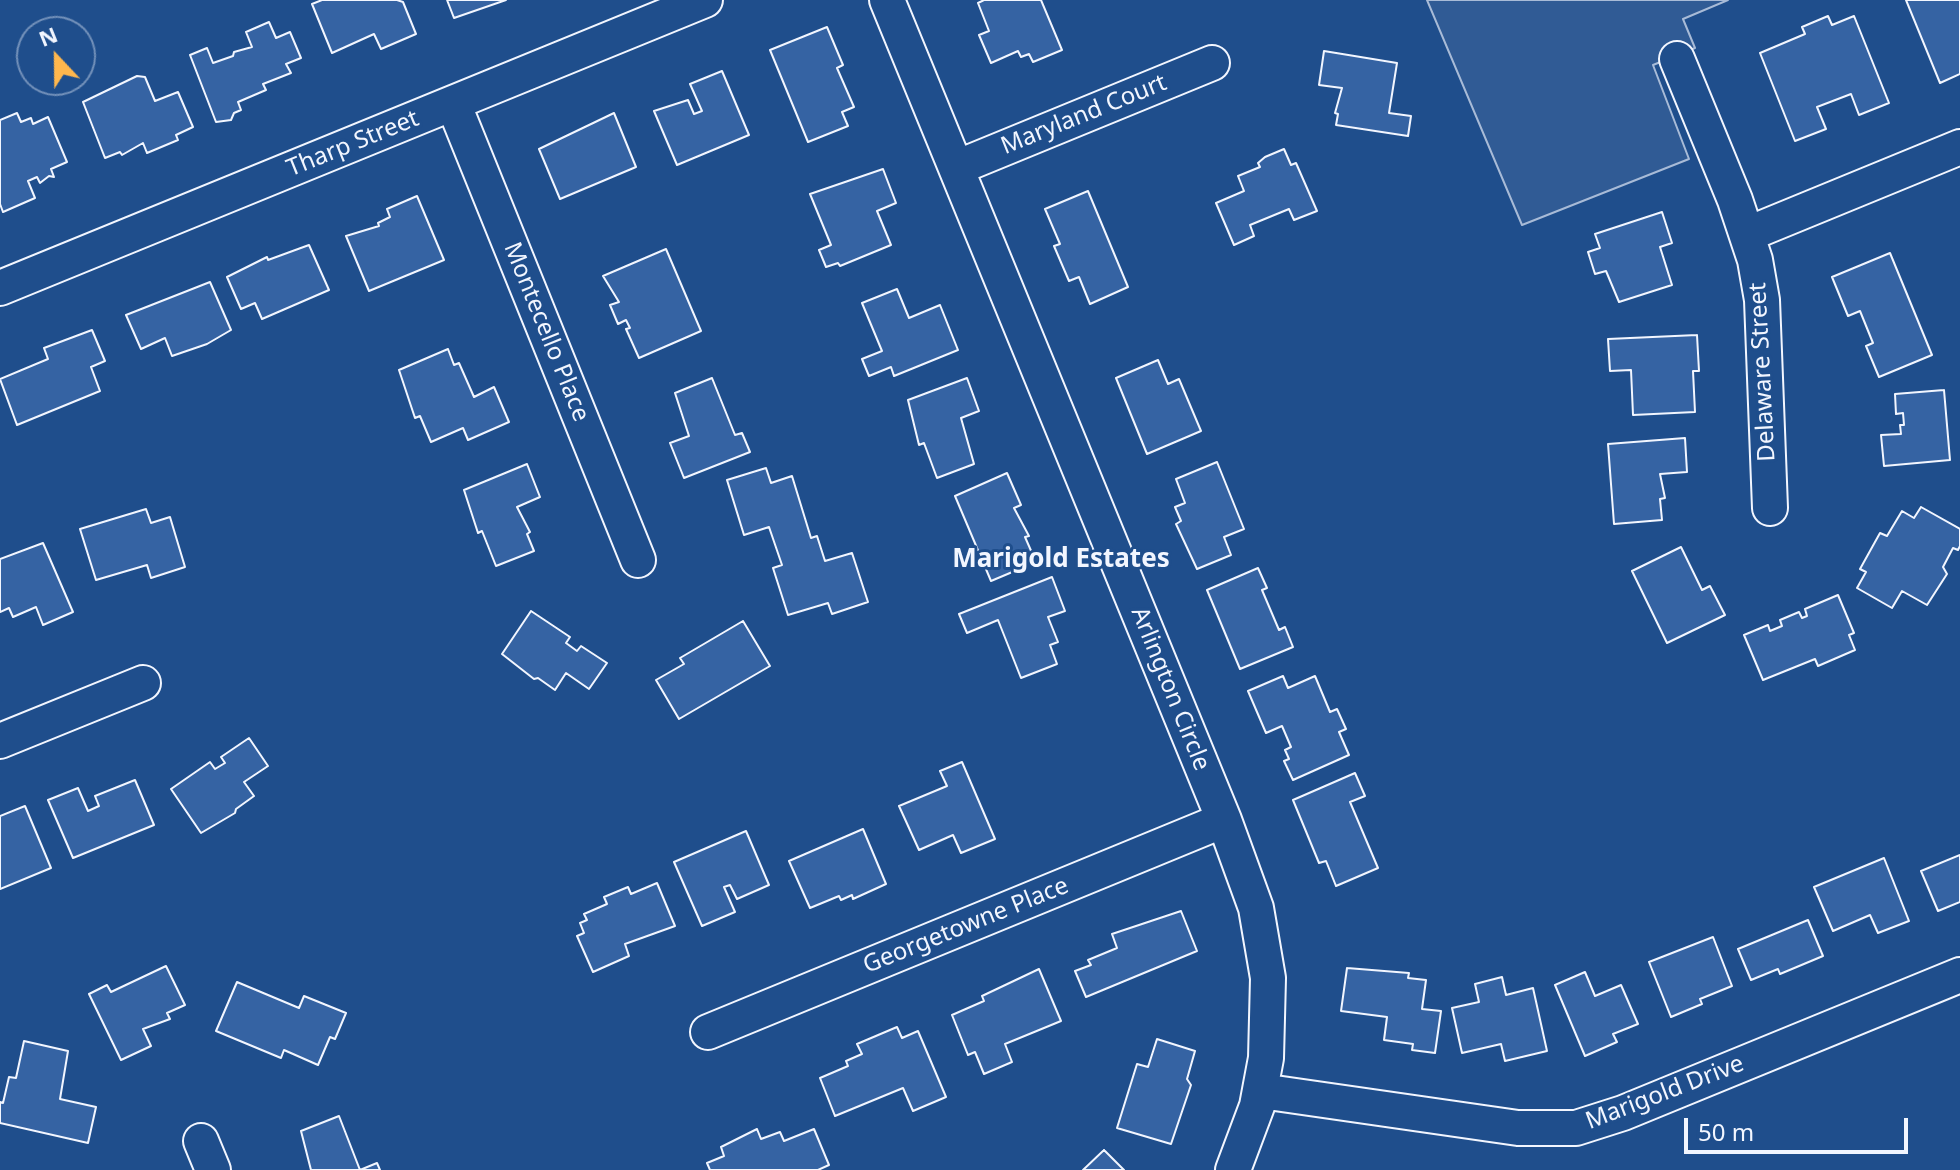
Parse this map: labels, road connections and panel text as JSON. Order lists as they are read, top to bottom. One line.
{"streets":{"street":["Maryland Court","Tharp Street","Montecello Place","Delaware Street","Arlington Circle","Georgetowne Place","Marigold Drive"]},"crossings":[["Maryland Court","Arlington Circle"],["Tharp Street","Montecello Place"],["Arlington Circle","Georgetowne Place"],["Arlington Circle","Marigold Drive"]],"districts":["Marigold Estates"],"scale_bar":"50 m","north":"top"}
